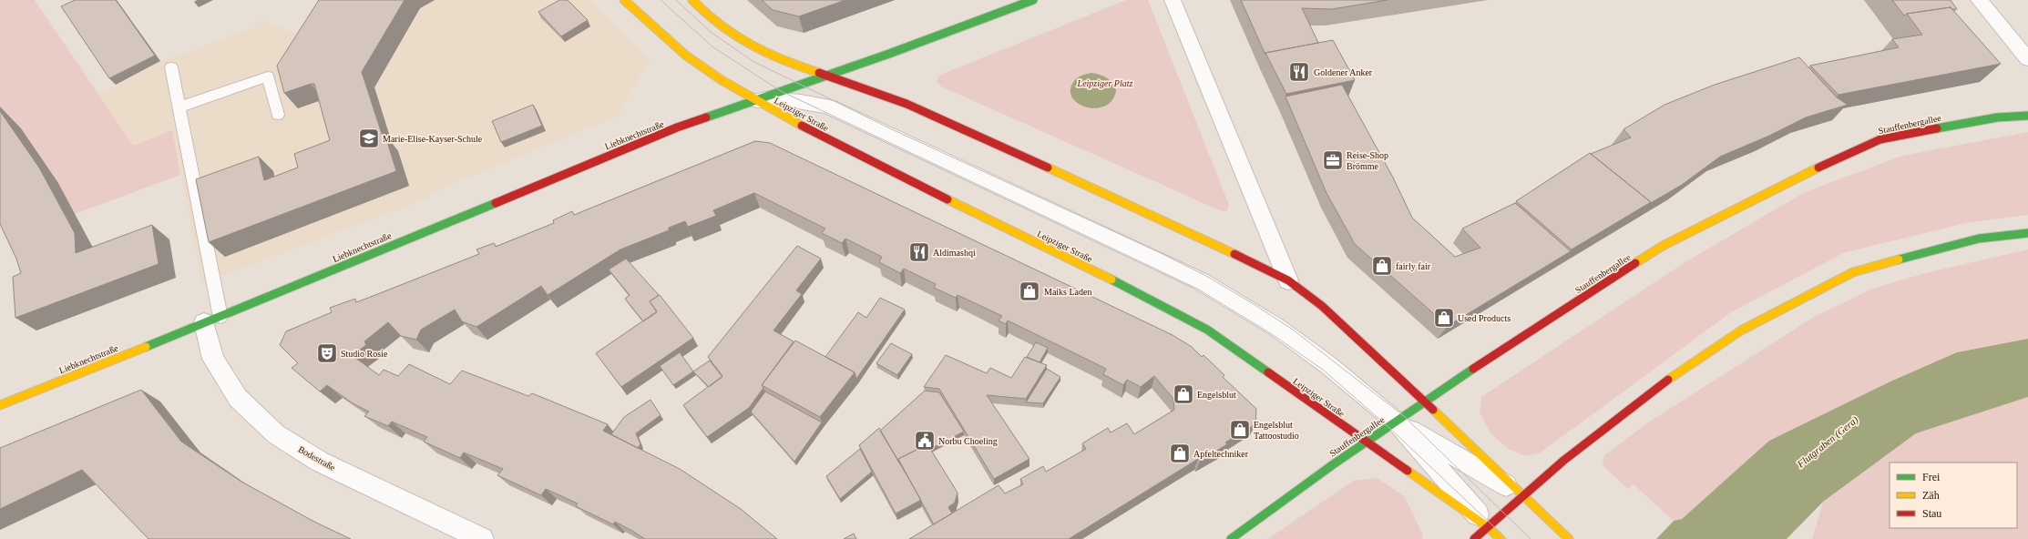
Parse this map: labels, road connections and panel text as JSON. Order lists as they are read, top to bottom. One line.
{"streets":{"main road":["Leipziger Straße","Stauffenbergallee","Liebknechtstraße"],"street":["Bodestraße"]},"crossings":[["Leipziger Straße","Stauffenbergallee"],["Leipziger Straße","Liebknechtstraße"],["Liebknechtstraße","Bodestraße"]],"water":["Flutgraben (Gera)"],"parks":["Leipziger Platz"],"places":{"restaurant":["Goldener Anker","Aldimashqi"],"school or university":["Marie-Elise-Kayser-Schule"],"office":["Reise-Shop Brömme"],"shop":["fairly fair","Maiks Laden","Used Products","Engelsblut","Engelsblut Tattoostudio","Apfeltechniker"],"theatre":["Studio Rosie"],"public building":["Norbu Choeling"]},"legend":["Frei","Zäh","Stau"]}
